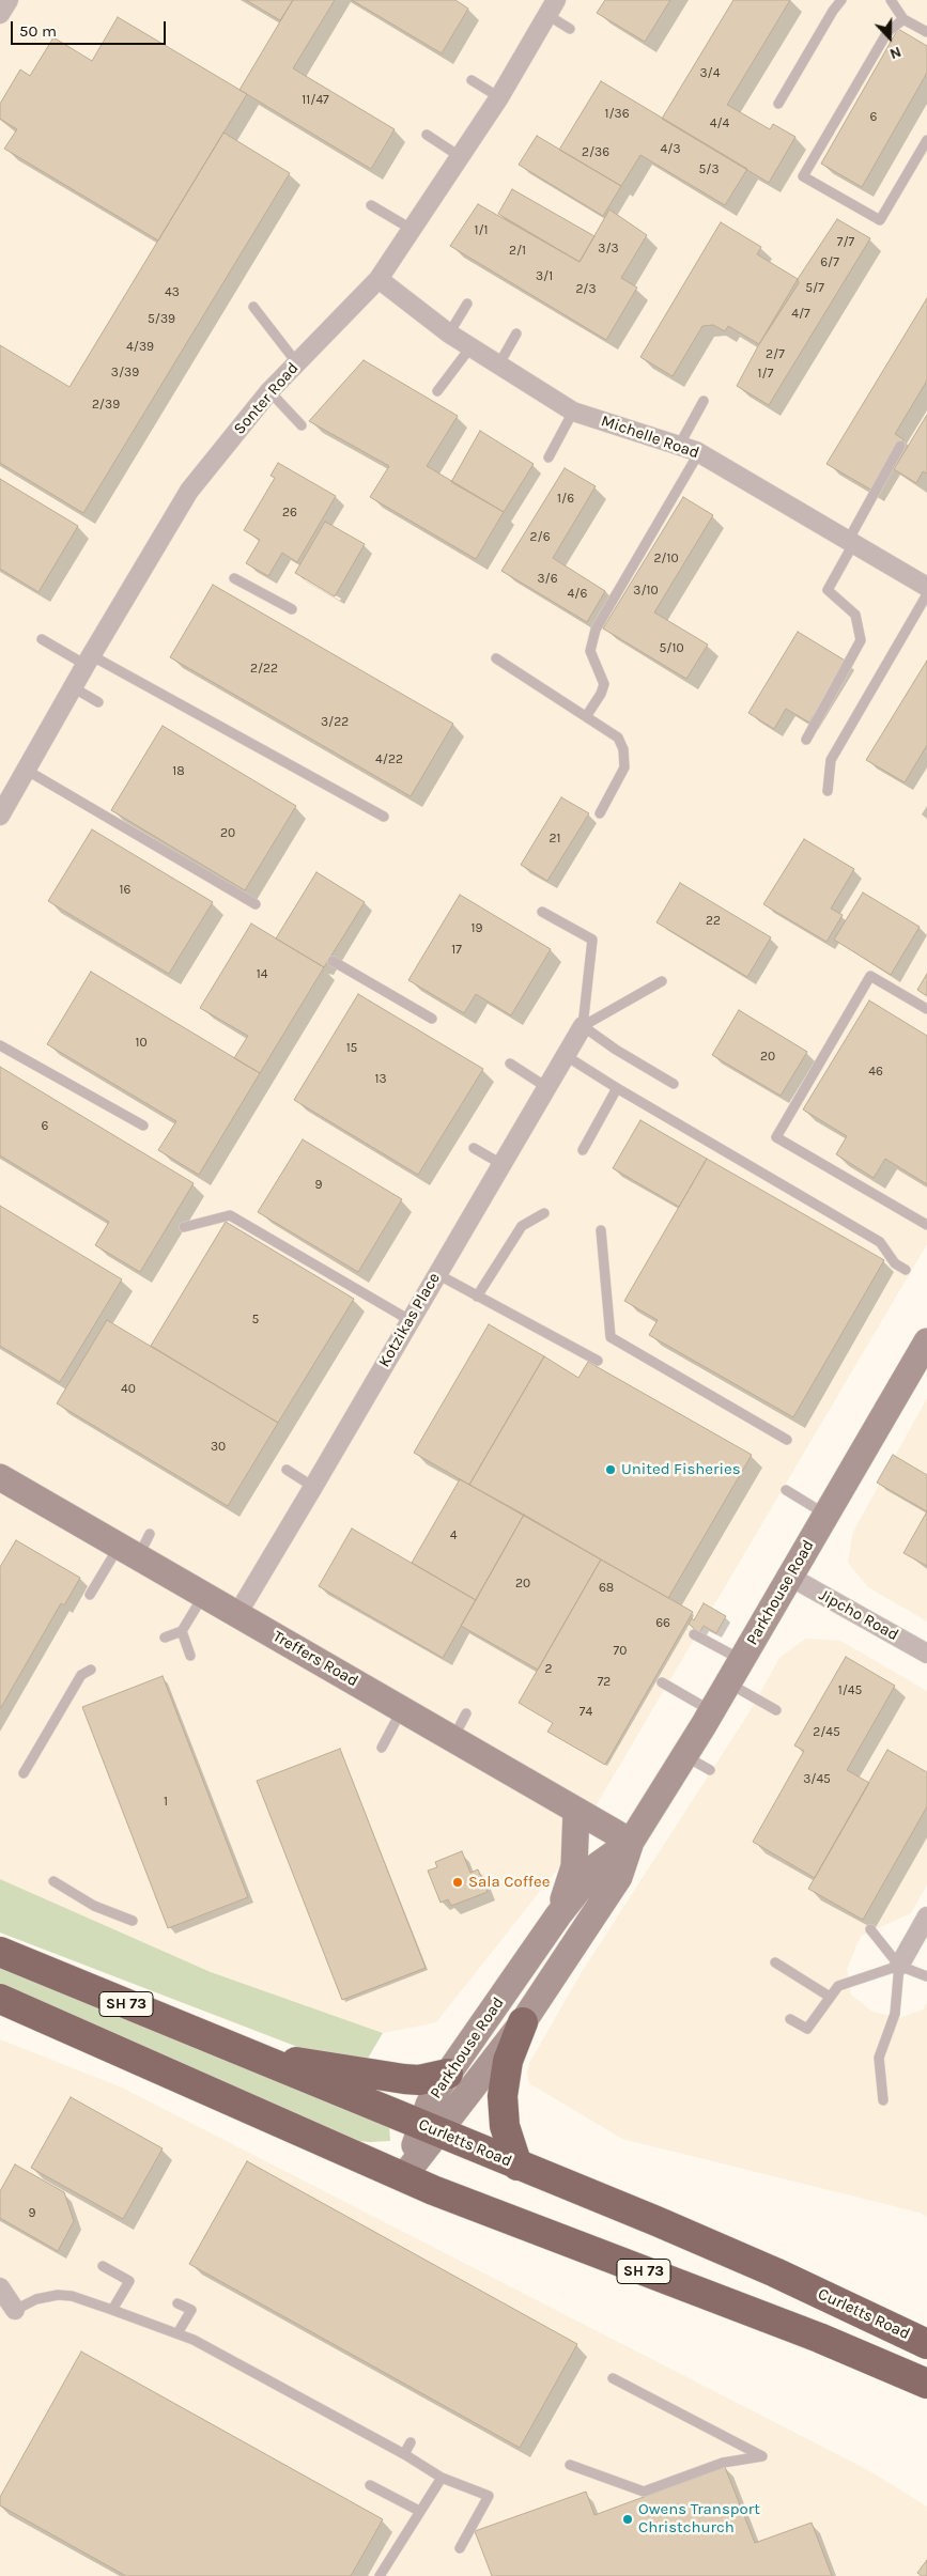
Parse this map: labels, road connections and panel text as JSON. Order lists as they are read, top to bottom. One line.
{"streets":{"highway":["SH 73","Curletts Road"],"street":["Sonter Road","Michelle Road","Kotzikas Place","Parkhouse Road","Jipcho Road","Treffers Road"]},"crossings":[["Sonter Road","Michelle Road"],["Kotzikas Place","Treffers Road"],["Parkhouse Road","Jipcho Road"],["Parkhouse Road","Treffers Road"],["Parkhouse Road","SH 73"],["Parkhouse Road","Curletts Road"]],"places":["United Fisheries","Sala Coffee","Owens Transport Christchurch"],"house_numbers":["3/4","11/47","1/36","6","4/4","4/3","2/36","5/3","1/1","7/7","3/3","2/1","6/7","3/1","5/7","2/3","43","4/7","5/39","4/39","2/7","3/39","1/7","2/39","1/6","26","2/6","2/10","3/6","3/10","4/6","5/10","2/22","3/22","4/22","18","20","21","16","22","19","17","14","10","15","20","46","13","6","9","5","40","30","4","20","68","66","70","2","72","1/45","74","2/45","3/45","1","9"],"scale_bar":"50 m","north":"bottom"}
